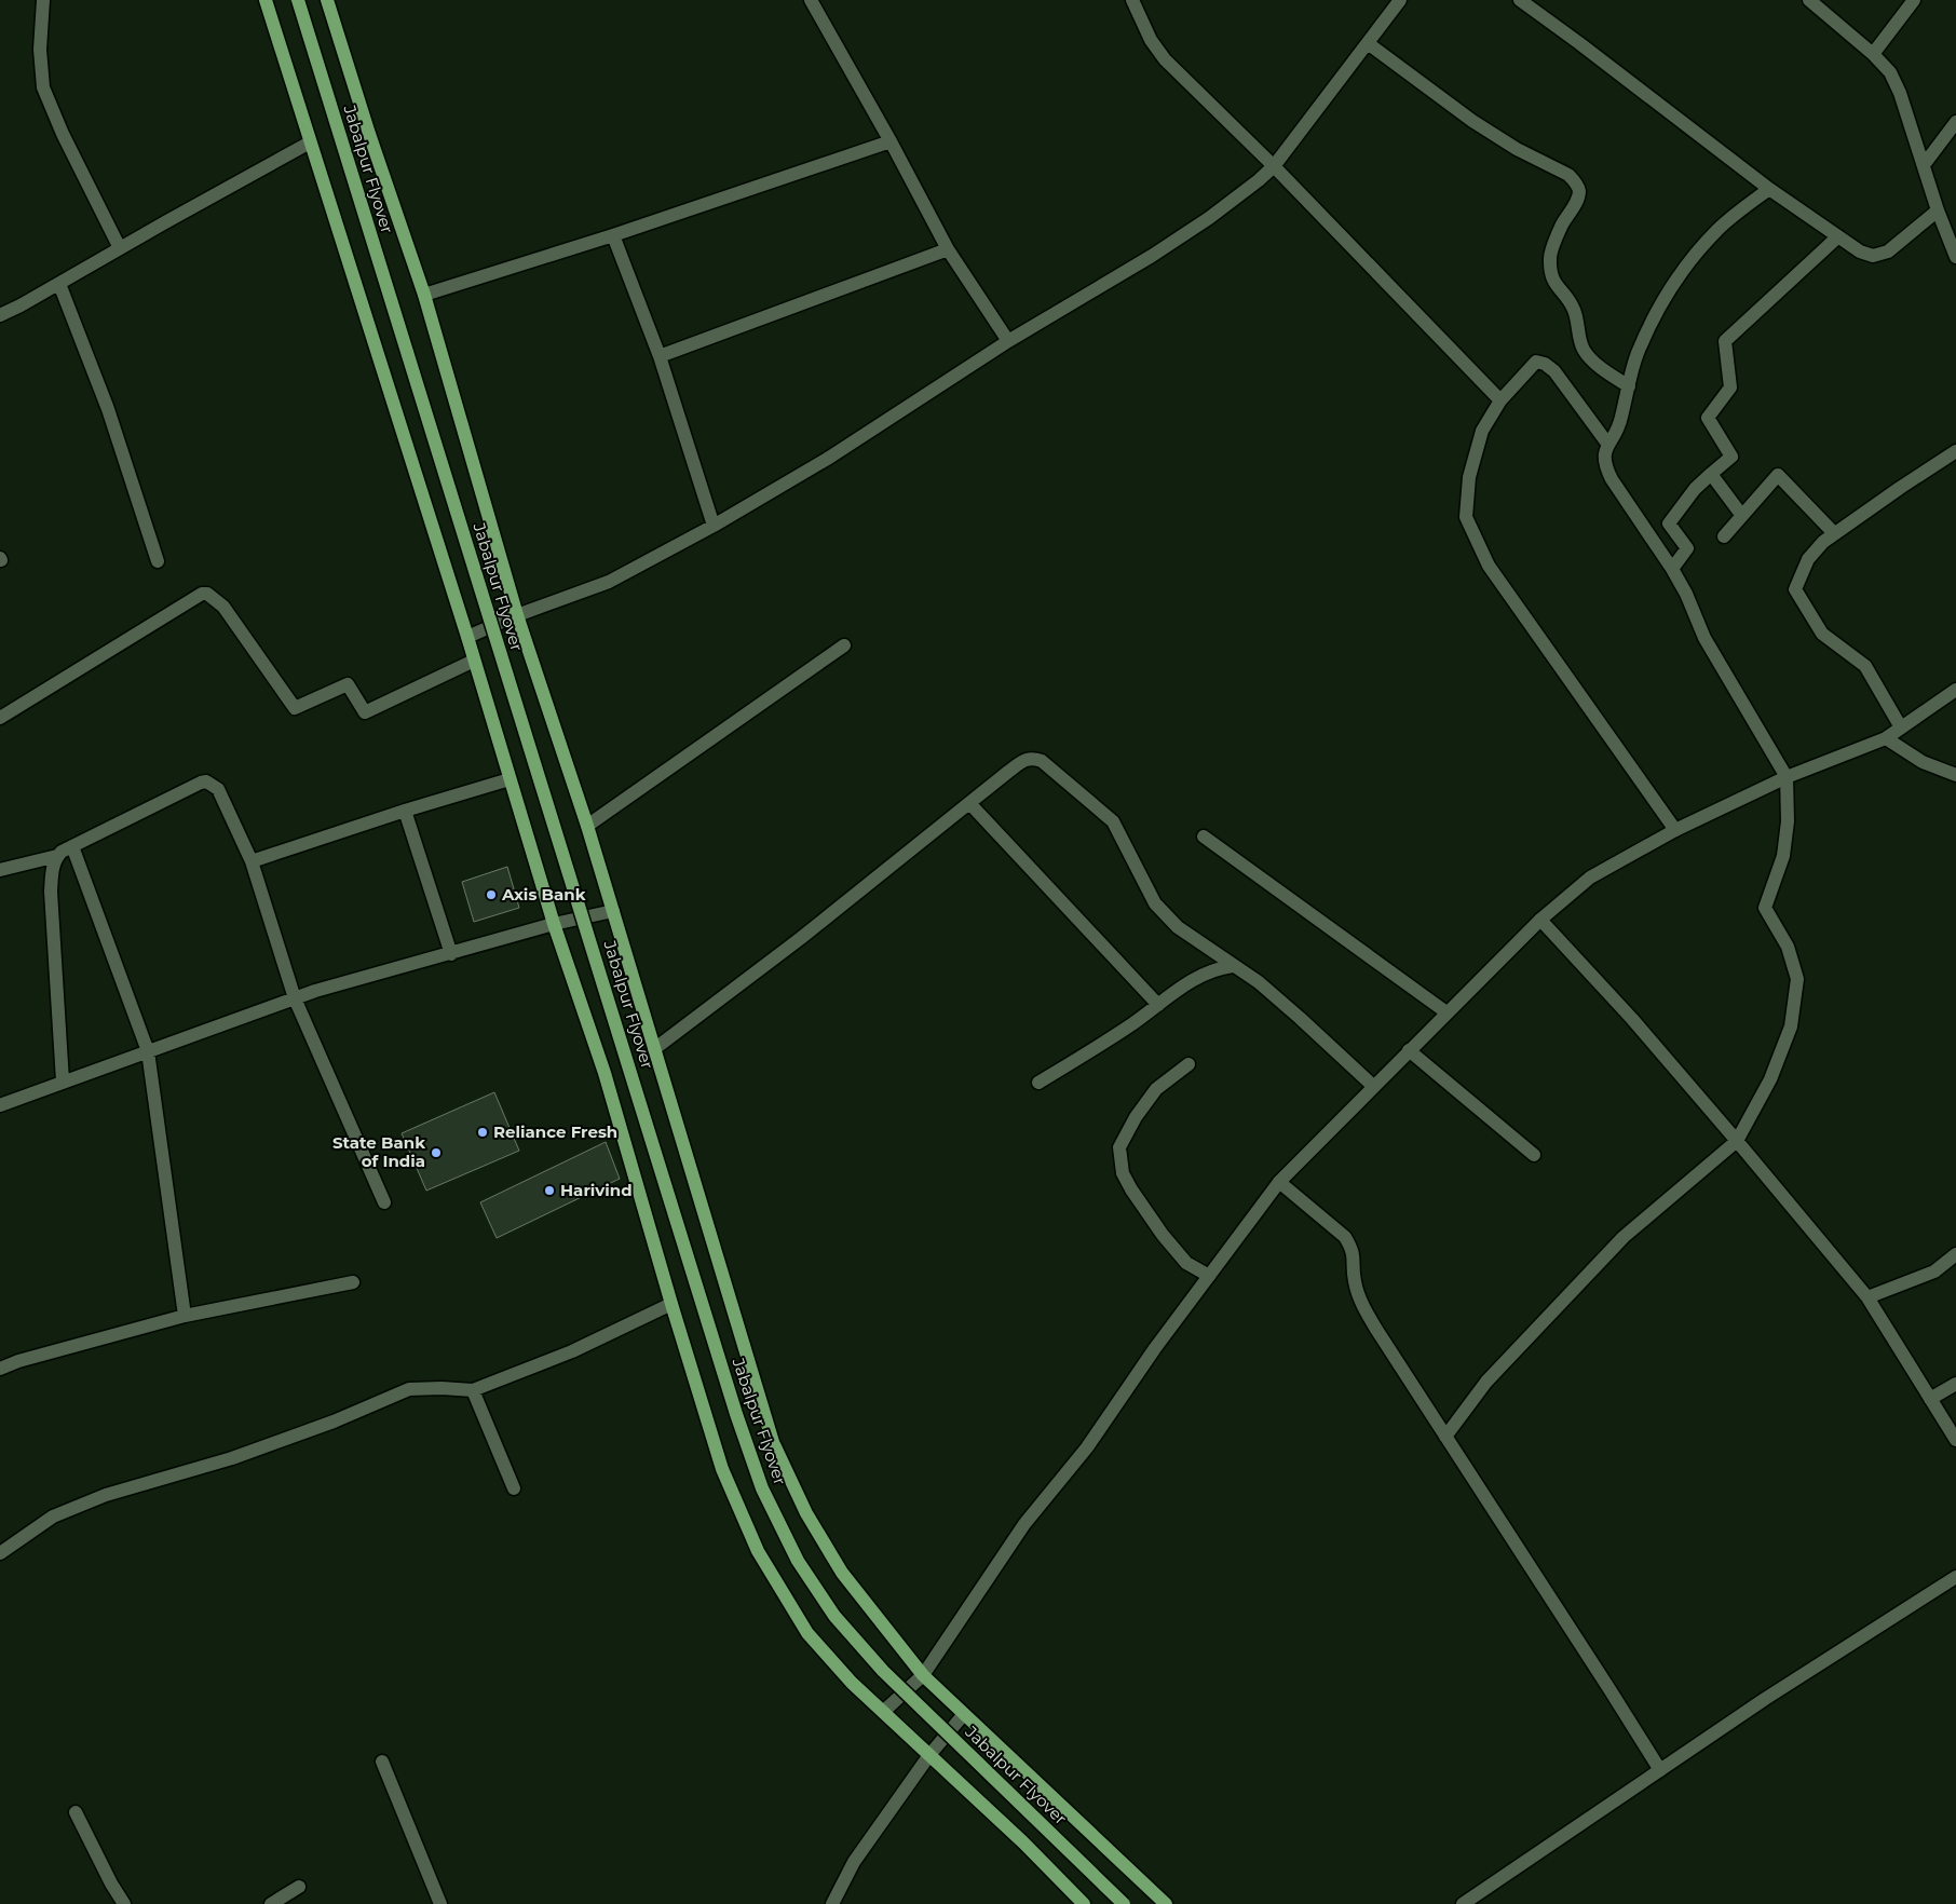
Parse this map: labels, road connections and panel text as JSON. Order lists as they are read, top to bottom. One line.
{"streets":{"main road":["Jabalpur Flyover"]},"places":["Axis Bank","Reliance Fresh","State Bank of India","Harivind"]}
